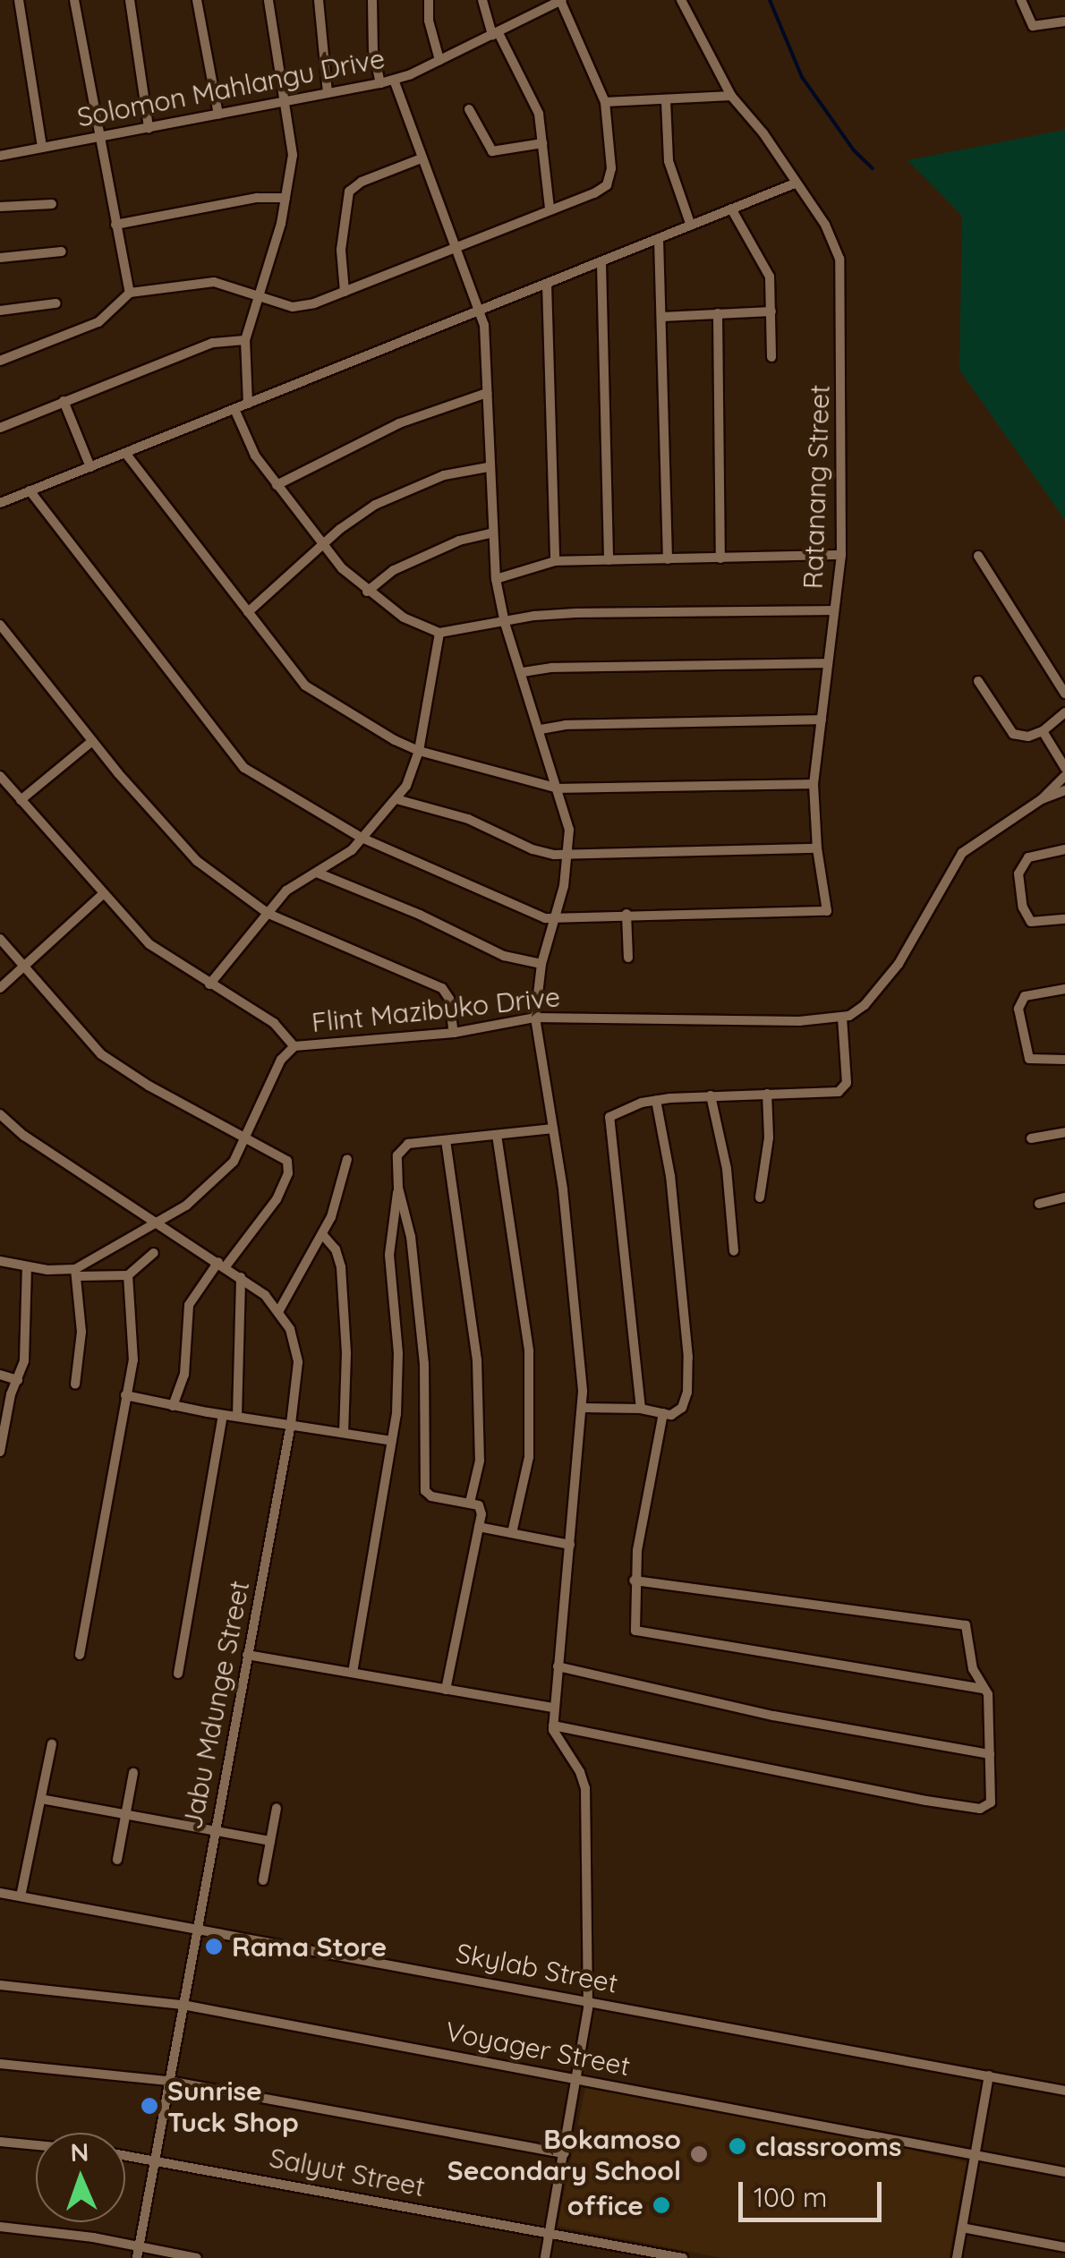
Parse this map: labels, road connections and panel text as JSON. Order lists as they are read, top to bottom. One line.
{"streets":{"street":["Solomon Mahlangu Drive","Ratanang Street","Flint Mazibuko Drive","Jabu Mdunge Street","Skylab Street","Voyager Street","Salyut Street"]},"crossings":[["Jabu Mdunge Street","Skylab Street"],["Jabu Mdunge Street","Voyager Street"],["Jabu Mdunge Street","Salyut Street"]],"places":["Rama Store","Sunrise Tuck Shop","classrooms","Bokamoso Secondary School","office"],"scale_bar":"100 m","north":"top"}
